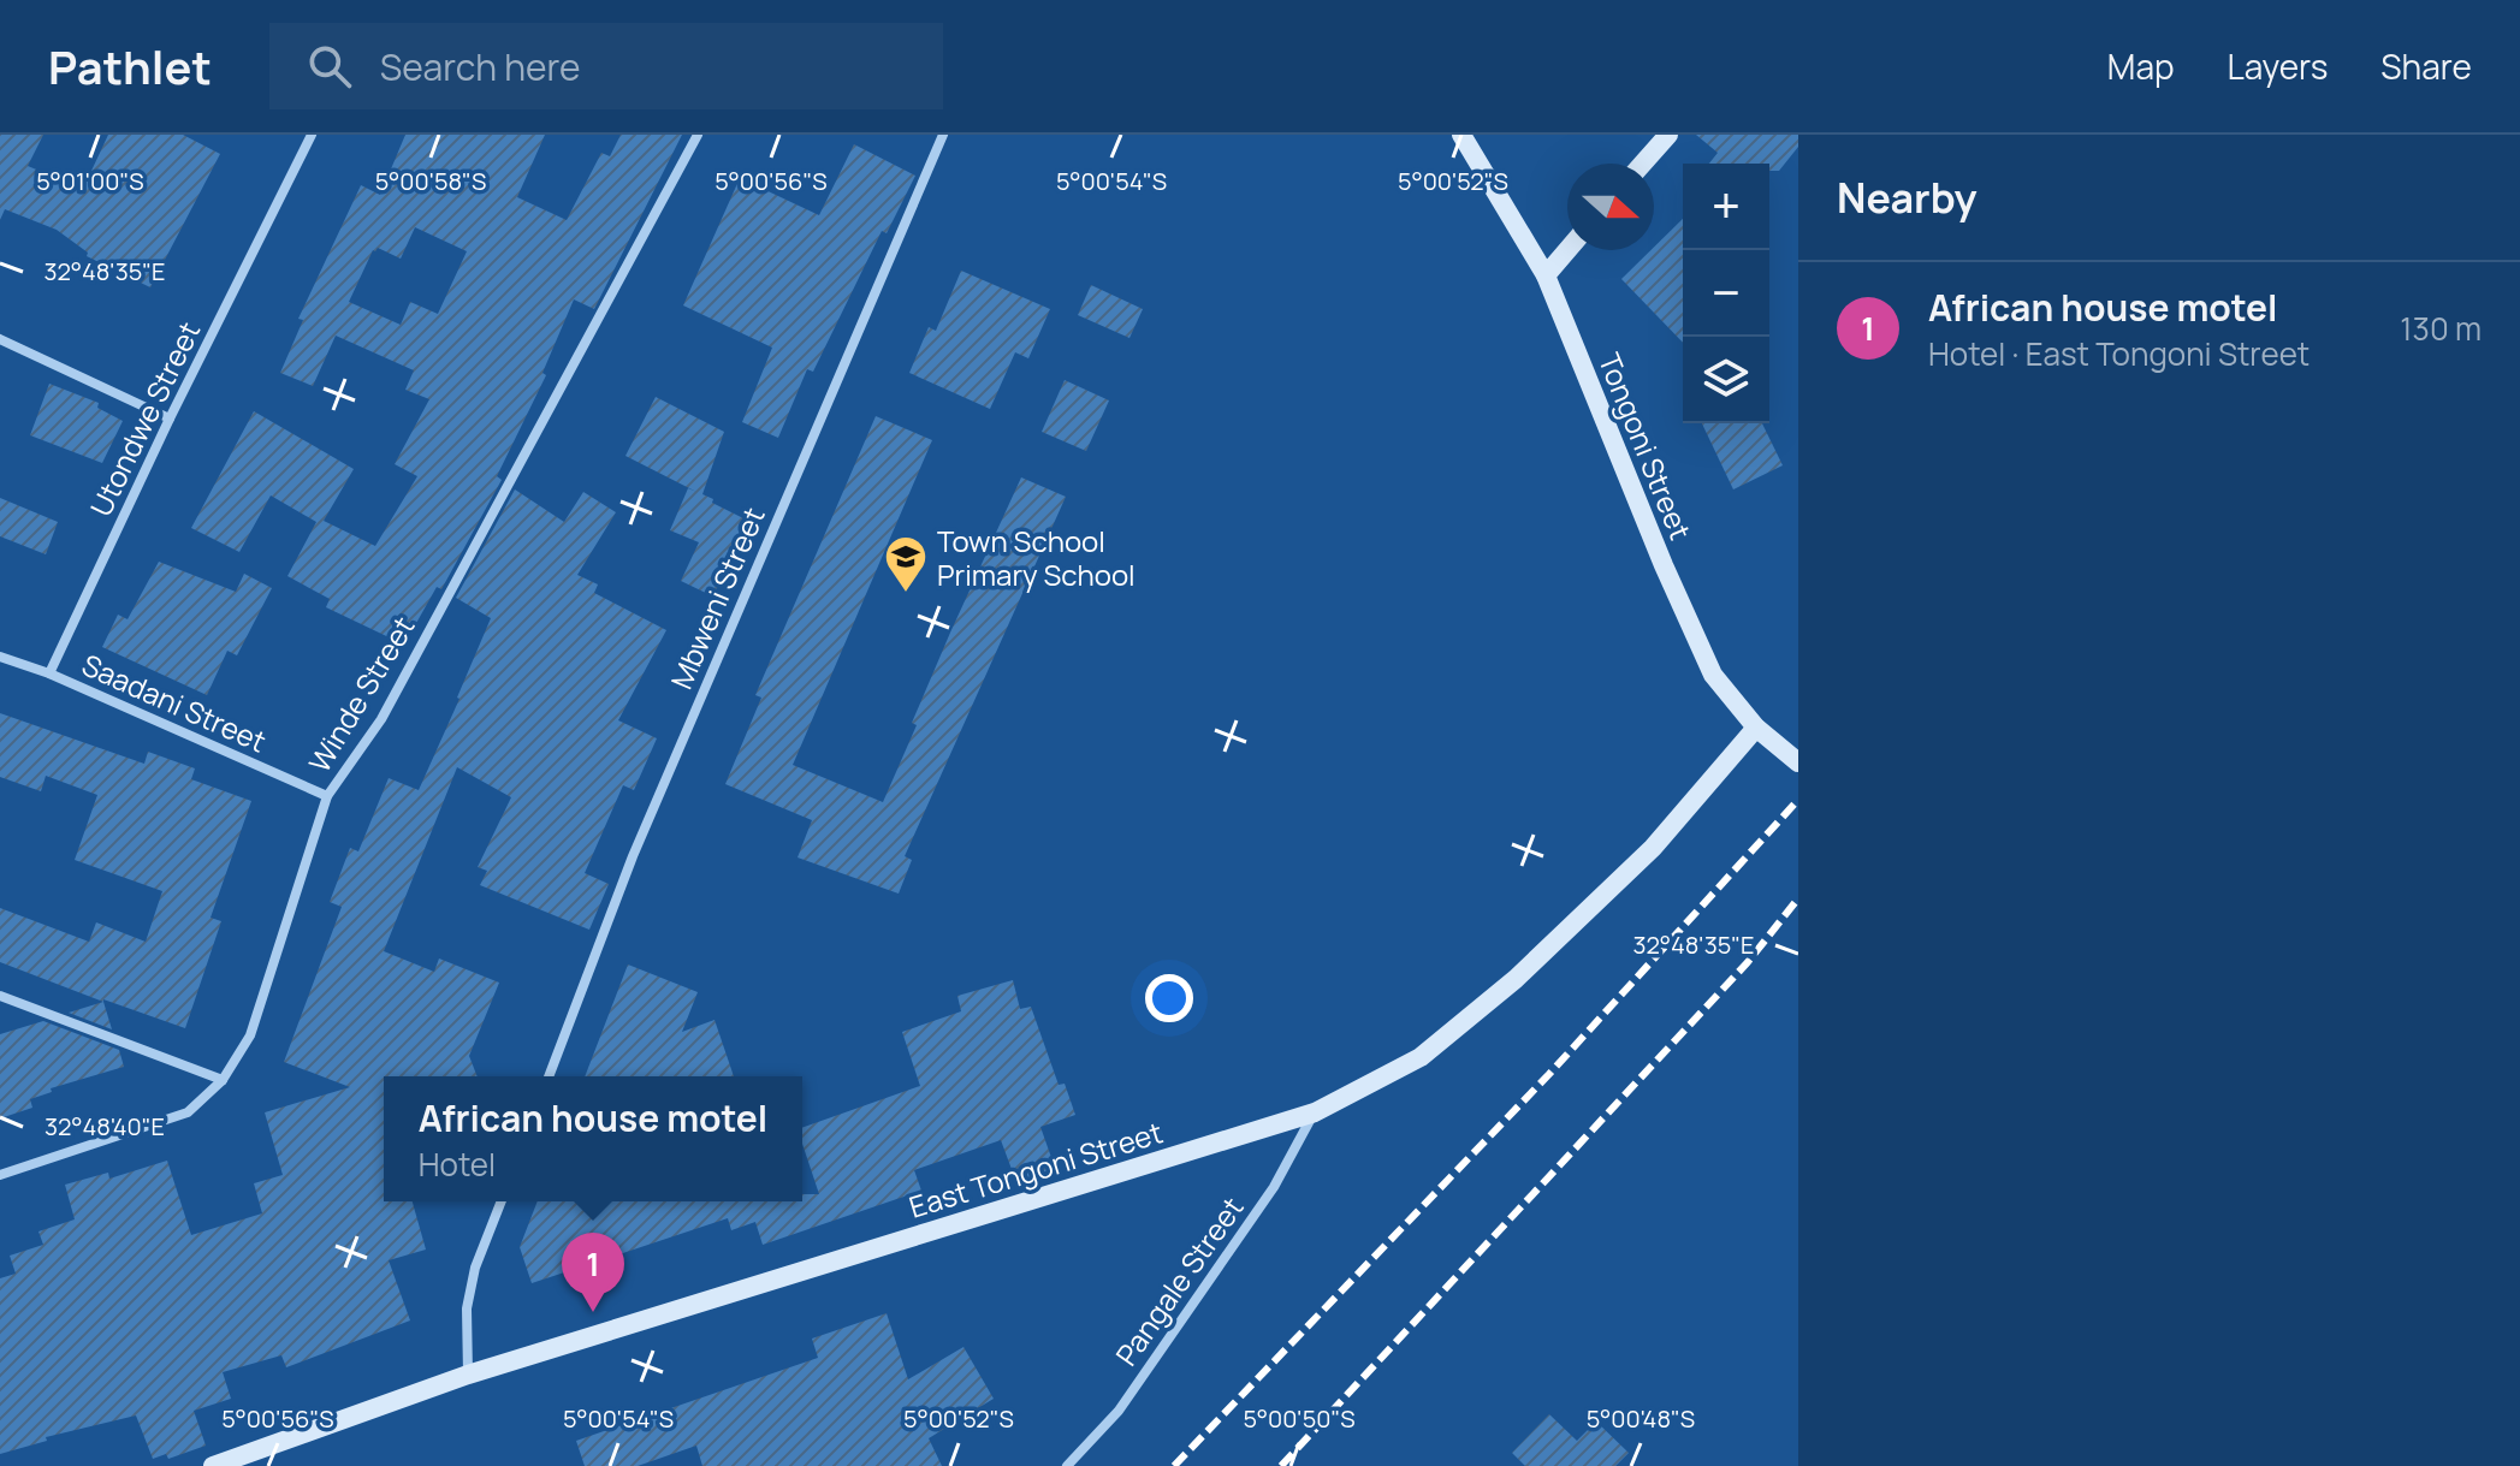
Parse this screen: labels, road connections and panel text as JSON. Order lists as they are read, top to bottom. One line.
{"streets":{"street":["Utondwe Street","Tongoni Street","Mbweni Street","Winde Street","Saadani Street","East Tongoni Street","Pangale Street"]},"crossings":[["Utondwe Street","Saadani Street"],["Tongoni Street","East Tongoni Street"],["Winde Street","Saadani Street"],["East Tongoni Street","Pangale Street"]],"places":{"school or university":["Town School Primary School"]},"north":"right","page":{"header":"Pathlet","search":"Search here","nav":["Map","Layers","Share"],"heading":"Nearby","map_buttons":["+","−"],"list":[{"mark":"1","name":"African house motel","note":"Hotel · East Tongoni Street","value":"130 m"}],"popup":["African house motel","Hotel"],"pins":"1"},"coordinates":["5°01'00\"S","5°00'58\"S","5°00'56\"S","5°00'54\"S","5°00'52\"S","32°48'35\"E","32°48'40\"E","5°00'50\"S","5°00'48\"S"]}
